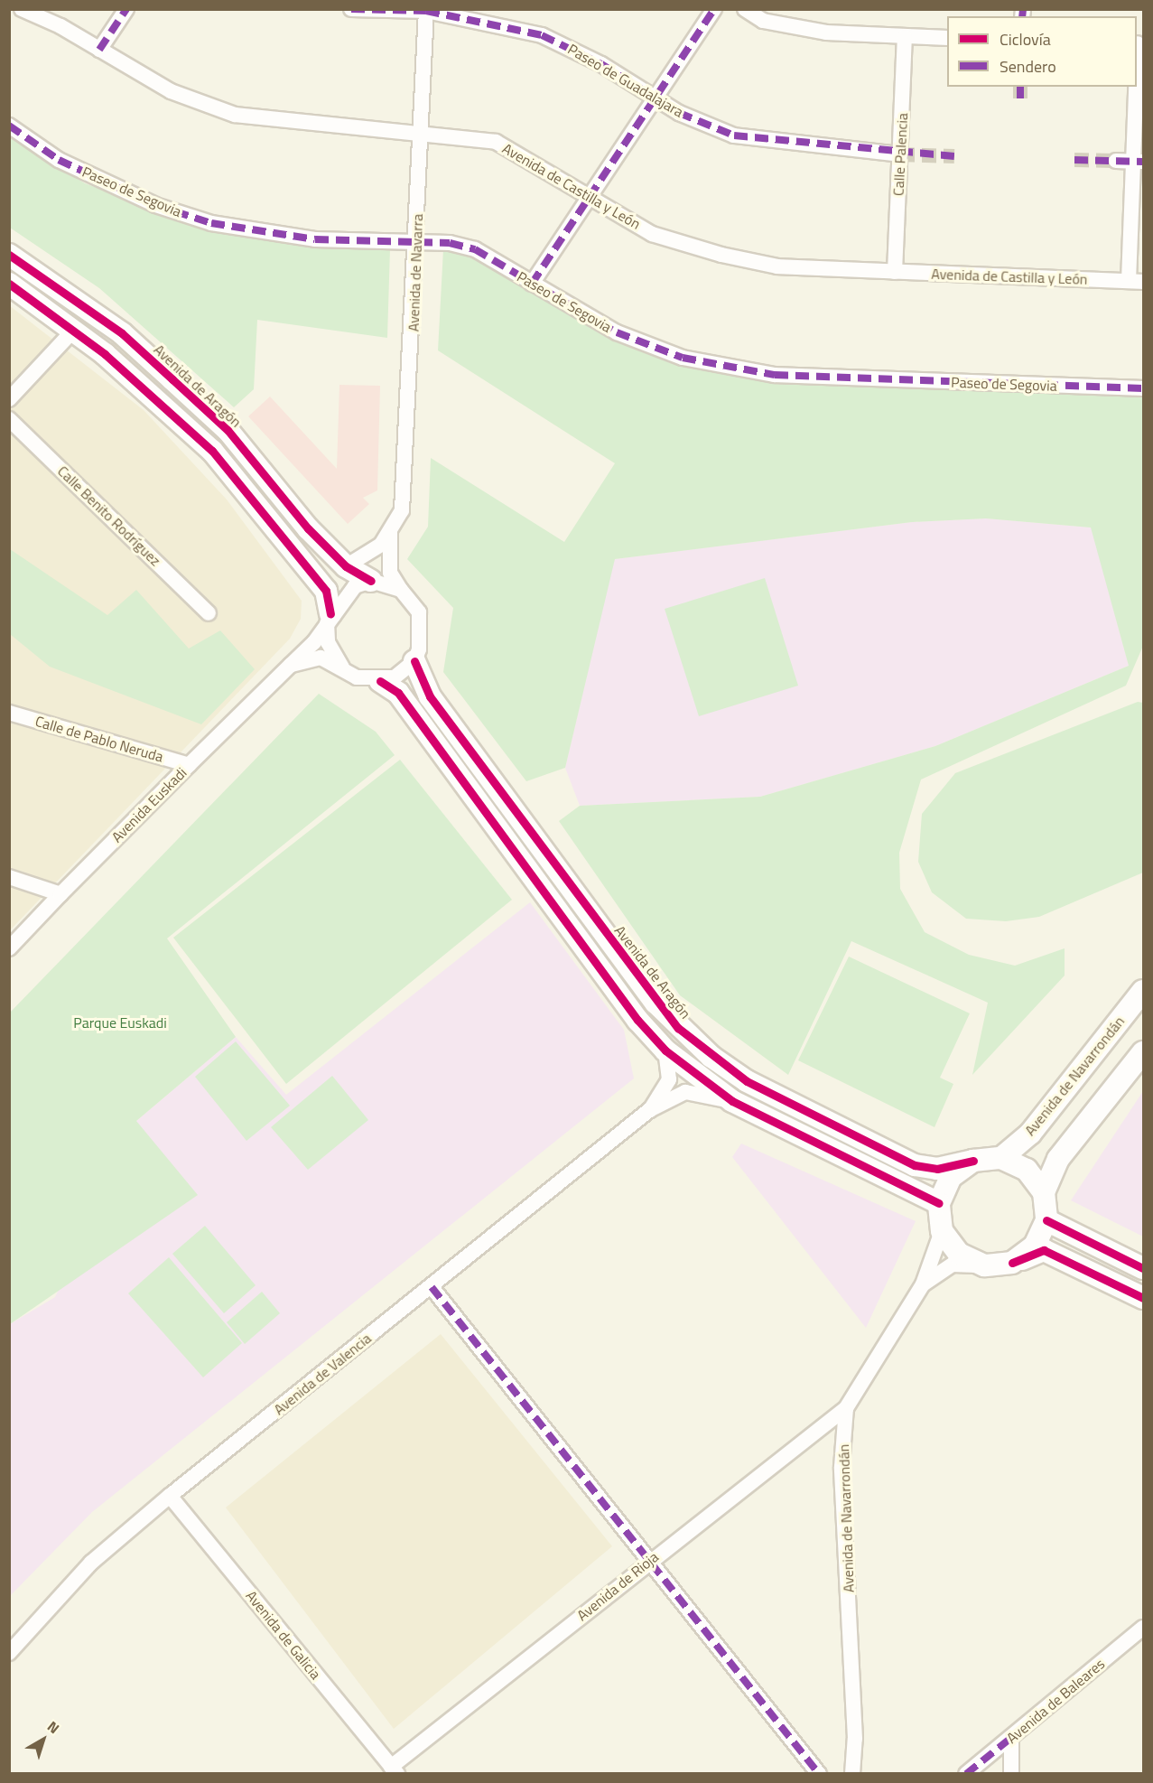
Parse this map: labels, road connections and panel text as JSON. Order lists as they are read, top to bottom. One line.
{"streets":{"main road":["Avenida de Aragón","Avenida de Navarrondán"],"street":["Paseo de Guadalajara","Calle Palencia","Avenida de Castilla y León","Paseo de Segovia","Avenida de Navarra","Calle Benito Rodríguez","Calle de Pablo Neruda","Avenida Euskadi","Avenida de Valencia","Avenida de Rioja","Avenida de Galicia","Avenida de Baleares"]},"crossings":[["Paseo de Guadalajara","Calle Palencia"],["Paseo de Guadalajara","Avenida de Navarra"],["Calle Palencia","Avenida de Castilla y León"],["Avenida de Castilla y León","Avenida de Navarra"],["Paseo de Segovia","Avenida de Navarra"],["Avenida de Aragón","Avenida Euskadi"],["Avenida de Aragón","Avenida de Navarrondán"],["Calle de Pablo Neruda","Avenida Euskadi"],["Avenida de Navarrondán","Avenida de Rioja"],["Avenida de Valencia","Avenida de Galicia"],["Avenida de Rioja","Avenida de Galicia"]],"parks":["Parque Euskadi"],"legend":["Ciclovía","Sendero"],"north":"top right"}
